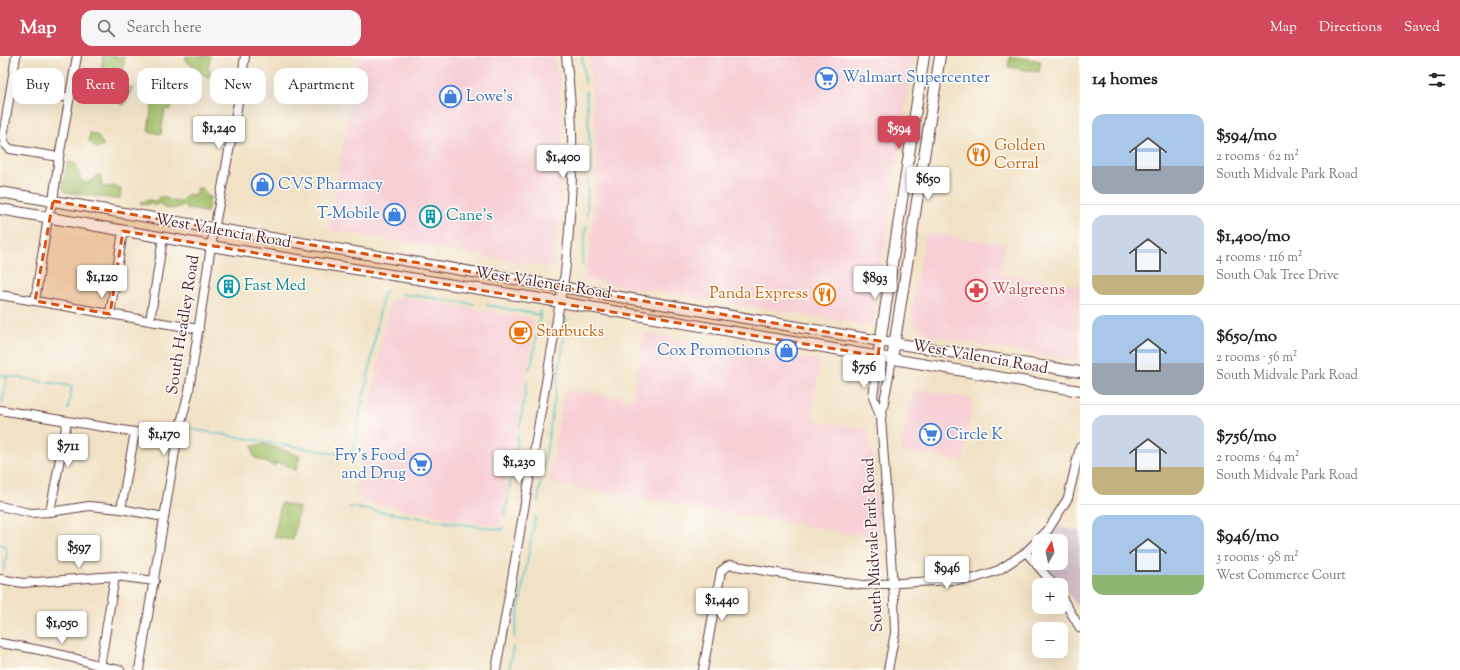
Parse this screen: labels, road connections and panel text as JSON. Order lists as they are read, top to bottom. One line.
{"streets":{"main road":["West Valencia Road","South Midvale Park Road"],"street":["South Headley Road"]},"crossings":[["West Valencia Road","South Headley Road"],["West Valencia Road","South Midvale Park Road"]],"places":{"supermarket":["Walmart Supercenter","Circle K","Fry's Food and Drug"],"shop":["Lowe’s","CVS Pharmacy","T-Mobile","Cox Promotions"],"restaurant":["Golden Corral","Panda Express"],"building":["Cane's","Fast Med"],"pharmacy":["Walgreens"],"cafe":["Starbucks"]},"north":"top","page":{"header":"Map","search":"Search here","nav":["Map","Directions","Saved"],"heading":"14 homes","chip":["Buy","Rent","Filters","New","Apartment"],"list":[{"name":"$594/mo","note":"2 rooms · 62 m² · South Midvale Park Road"},{"name":"$1,400/mo","note":"4 rooms · 116 m² · South Oak Tree Drive"},{"name":"$650/mo","note":"2 rooms · 56 m² · South Midvale Park Road"},{"name":"$756/mo","note":"2 rooms · 64 m² · South Midvale Park Road"},{"name":"$946/mo","note":"3 rooms · 98 m² · West Commerce Court"}],"price":["$1,240","$594","$1,400","$650","$1,120","$893","$756","$1,170","$711","$1,230","$597","$946","$1,440","$1,050"],"map_buttons":["+","−"]}}
